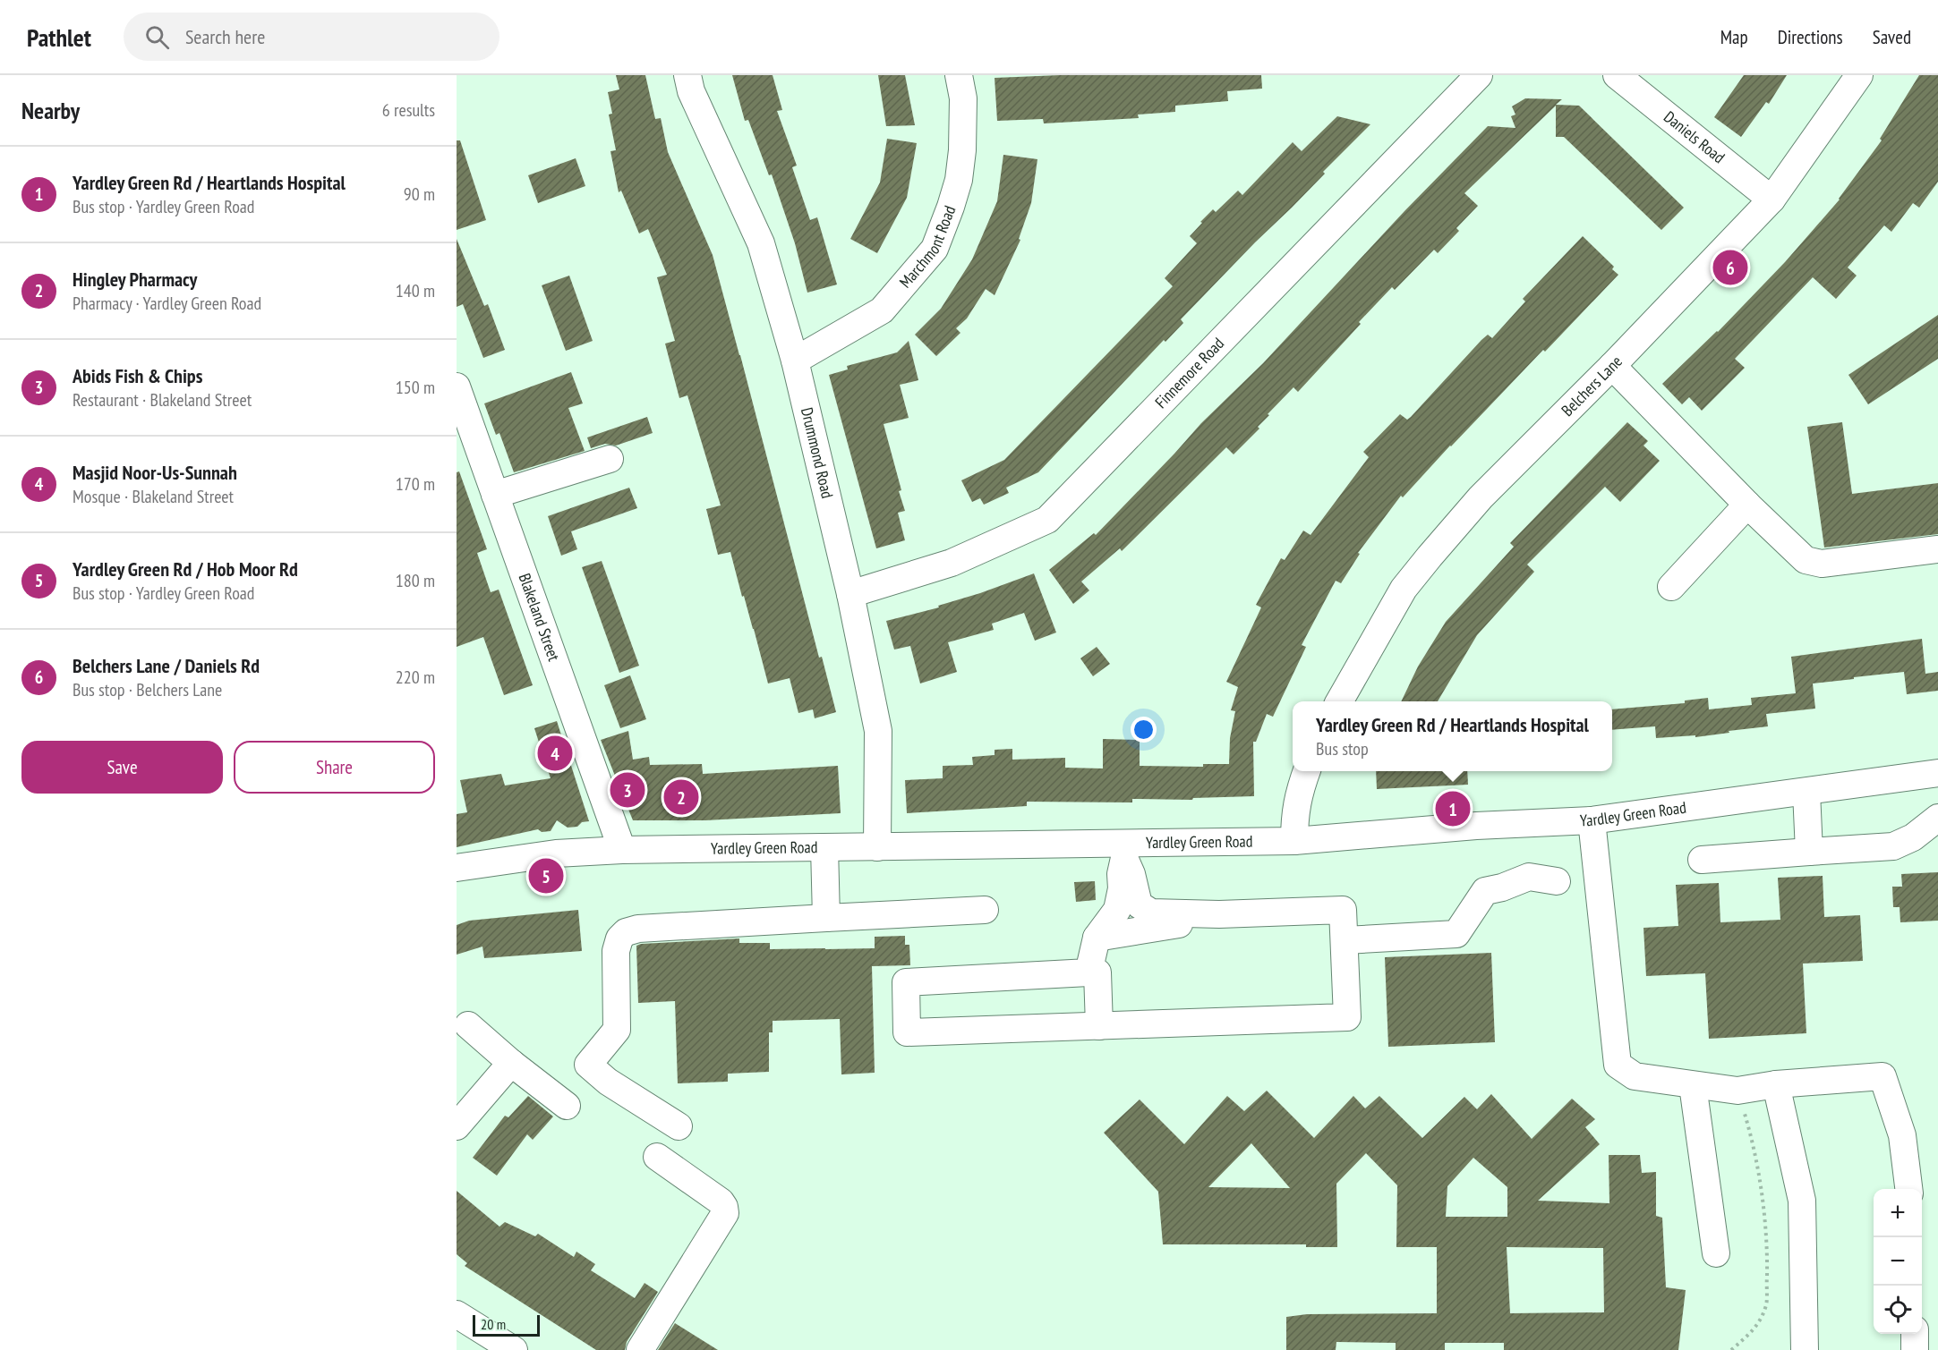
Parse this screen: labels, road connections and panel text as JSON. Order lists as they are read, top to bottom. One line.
{"streets":{"street":["Daniels Road","Marchmont Road","Finnemore Road","Belchers Lane","Drummond Road","Blakeland Street","Yardley Green Road"]},"crossings":[["Daniels Road","Belchers Lane"],["Marchmont Road","Drummond Road"],["Finnemore Road","Drummond Road"],["Drummond Road","Yardley Green Road"],["Blakeland Street","Yardley Green Road"]],"scale_bar":"20 m","page":{"header":"Pathlet","search":"Search here","nav":["Map","Directions","Saved"],"heading":["Nearby","6 results"],"list":[{"mark":"1","name":"Yardley Green Rd / Heartlands Hospital","note":"Bus stop · Yardley Green Road","value":"90 m"},{"mark":"2","name":"Hingley Pharmacy","note":"Pharmacy · Yardley Green Road","value":"140 m"},{"mark":"3","name":"Abids Fish & Chips","note":"Restaurant · Blakeland Street","value":"150 m"},{"mark":"4","name":"Masjid Noor-Us-Sunnah","note":"Mosque · Blakeland Street","value":"170 m"},{"mark":"5","name":"Yardley Green Rd / Hob Moor Rd","note":"Bus stop · Yardley Green Road","value":"180 m"},{"mark":"6","name":"Belchers Lane / Daniels Rd","note":"Bus stop · Belchers Lane","value":"220 m"}],"pins":["6","4","3","2","1","5"],"popup":["Yardley Green Rd / Heartlands Hospital","Bus stop"],"buttons":["Save","Share"],"map_buttons":["+","−"],"scale":"20 m"}}
